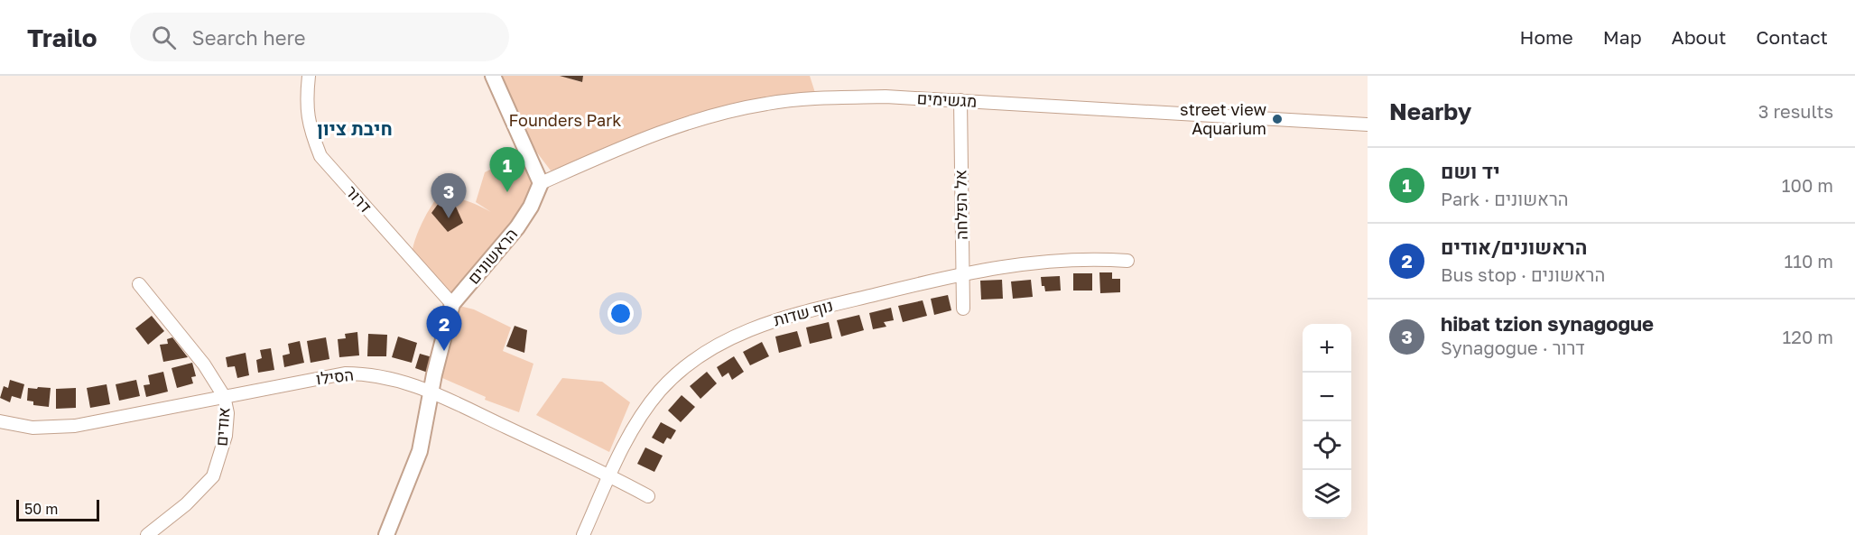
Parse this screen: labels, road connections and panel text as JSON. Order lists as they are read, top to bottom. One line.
{"streets":{"street":["מגשימים","דרור","אל הפלחה","הראשונים","נוף שדות","הסילו","אודים"]},"crossings":[["מגשימים","אל הפלחה"],["מגשימים","הראשונים"],["דרור","הראשונים"],["אל הפלחה","נוף שדות"],["הראשונים","הסילו"],["נוף שדות","הסילו"],["הסילו","אודים"]],"districts":["חיבת ציון"],"parks":["Founders Park"],"places":["street view Aquarium"],"scale_bar":"50 m","page":{"header":"Trailo","search":"Search here","nav":["Home","Map","About","Contact"],"heading":["Nearby","3 results"],"list":[{"mark":"1","name":"יד ושם","note":"Park · הראשונים","value":"100 m"},{"mark":"2","name":"הראשונים/אודים","note":"Bus stop · הראשונים","value":"110 m"},{"mark":"3","name":"hibat tzion synagogue","note":"Synagogue · דרור","value":"120 m"}],"pins":["1","3","2"],"map_buttons":["+","−"],"scale":"50 m"}}
